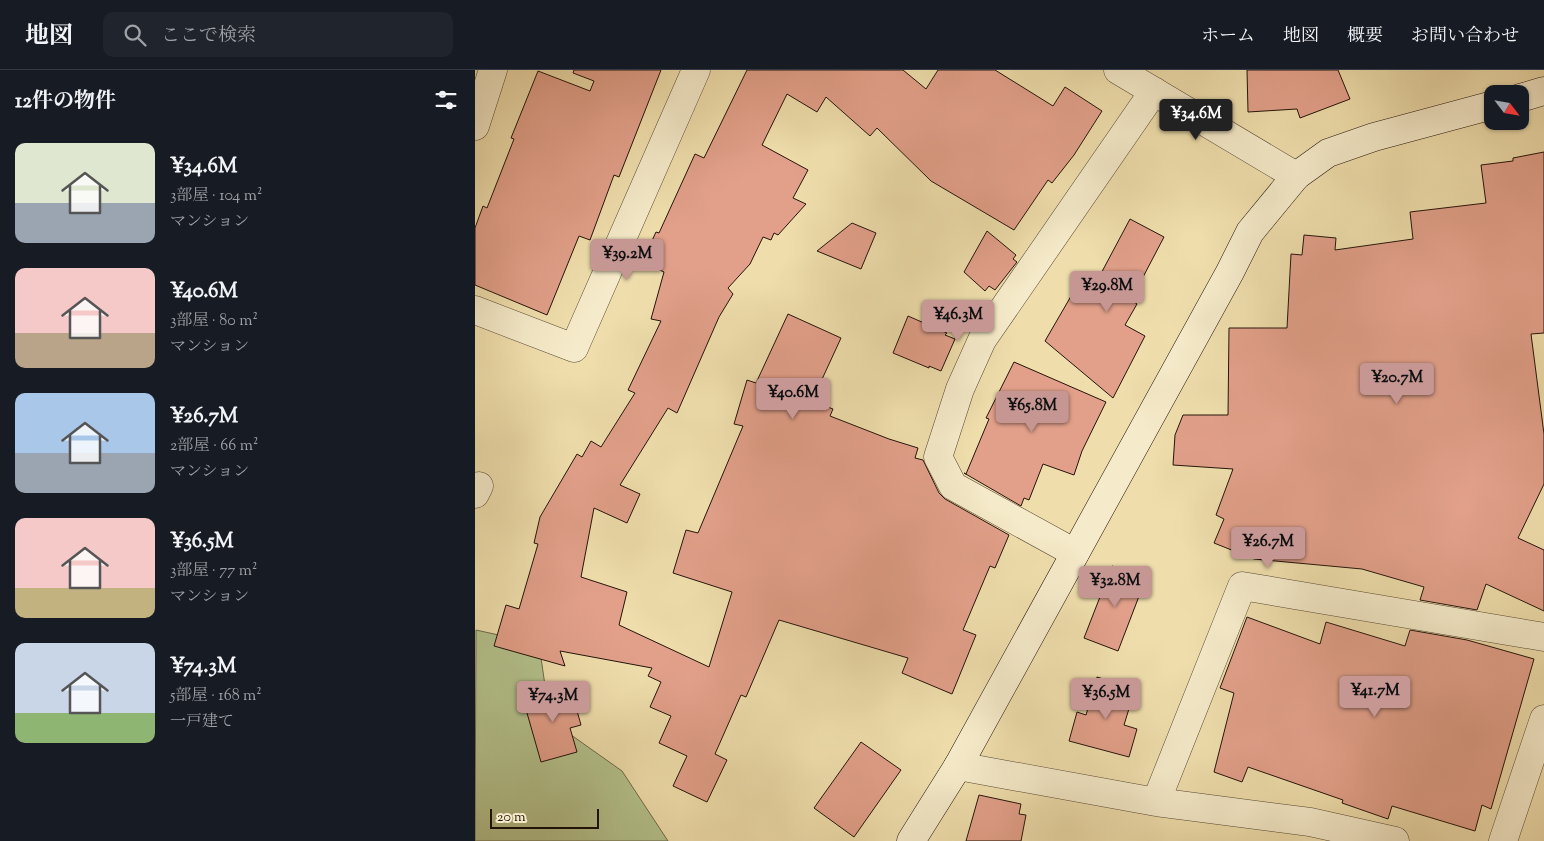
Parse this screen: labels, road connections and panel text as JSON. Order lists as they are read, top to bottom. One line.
{"scale_bar":"20 m","north":"bottom right","page":{"header":"地図","search":"ここで検索","nav":["ホーム","地図","概要","お問い合わせ"],"heading":"12件の物件","price":["¥34.6M","¥39.2M","¥29.8M","¥46.3M","¥20.7M","¥40.6M","¥65.8M","¥26.7M","¥32.8M","¥41.7M","¥36.5M","¥74.3M"],"list":[{"name":"¥34.6M","note":"3部屋 · 104 m² · マンション"},{"name":"¥40.6M","note":"3部屋 · 80 m² · マンション"},{"name":"¥26.7M","note":"2部屋 · 66 m² · マンション"},{"name":"¥36.5M","note":"3部屋 · 77 m² · マンション"},{"name":"¥74.3M","note":"5部屋 · 168 m² · 一戸建て"}],"scale":"20 m"}}
